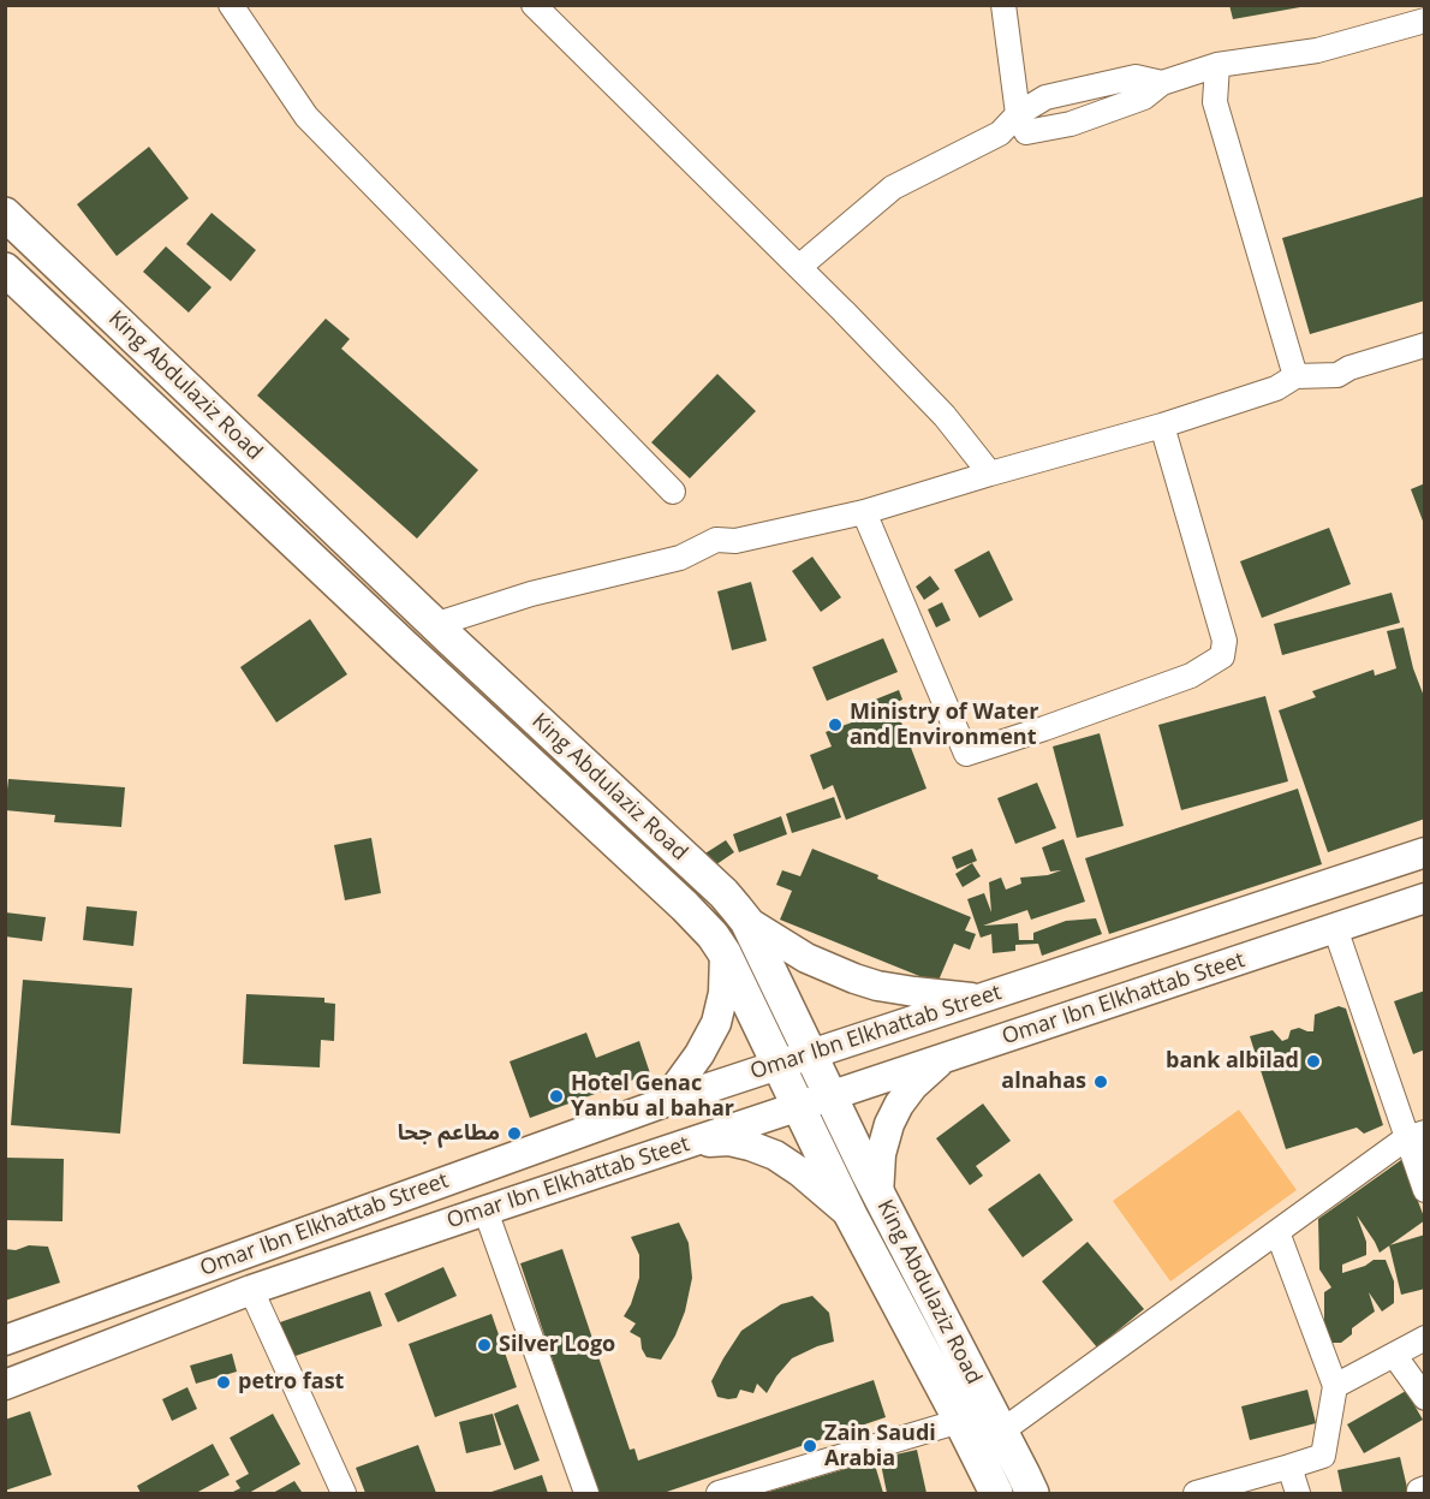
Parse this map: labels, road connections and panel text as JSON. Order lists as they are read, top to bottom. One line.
{"streets":{"main road":["King Abdulaziz Road"],"street":["Omar Ibn Elkhattab Steet","Omar Ibn Elkhattab Street"]},"crossings":[["King Abdulaziz Road","Omar Ibn Elkhattab Steet"],["King Abdulaziz Road","Omar Ibn Elkhattab Street"]],"places":["Ministry of Water and Environment","bank albilad","alnahas","Hotel Genac Yanbu al bahar","مطاعم جحا","Silver Logo","petro fast","Zain Saudi Arabia"]}
